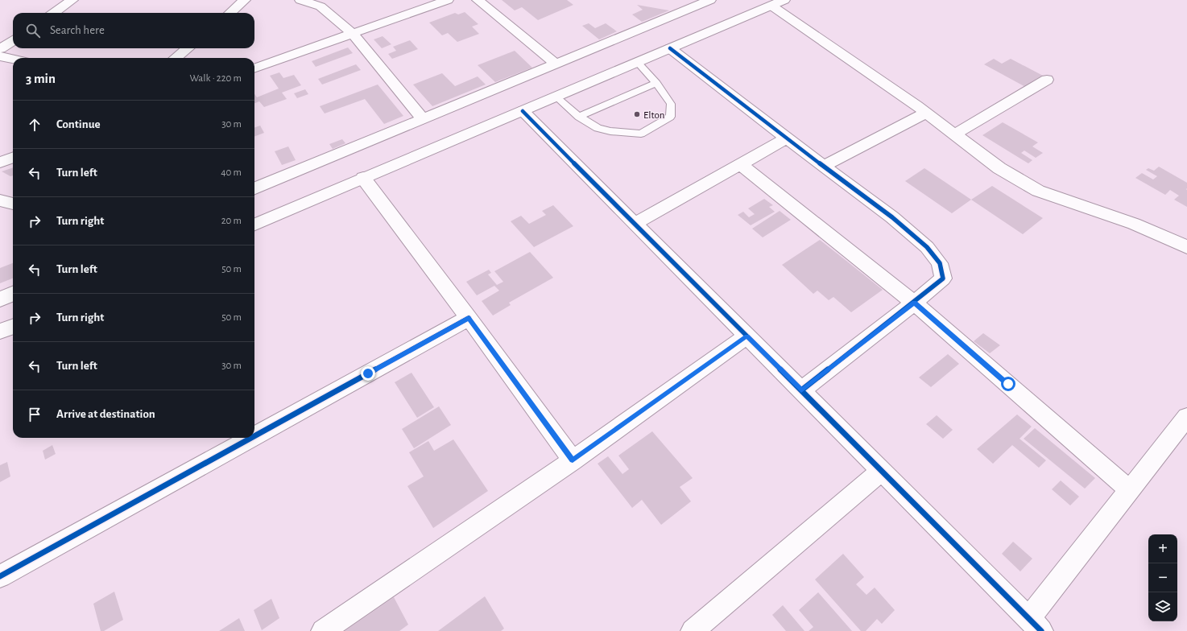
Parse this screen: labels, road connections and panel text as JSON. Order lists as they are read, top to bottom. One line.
{"places":["Elton"],"page":{"search":"Search here","heading":["3 min","Walk · 220 m"],"list":[["Continue","30 m"],["Turn left","40 m"],["Turn right","20 m"],["Turn left","50 m"],["Turn right","50 m"],["Turn left","30 m"],"Arrive at destination"],"map_buttons":["+","−"]}}
